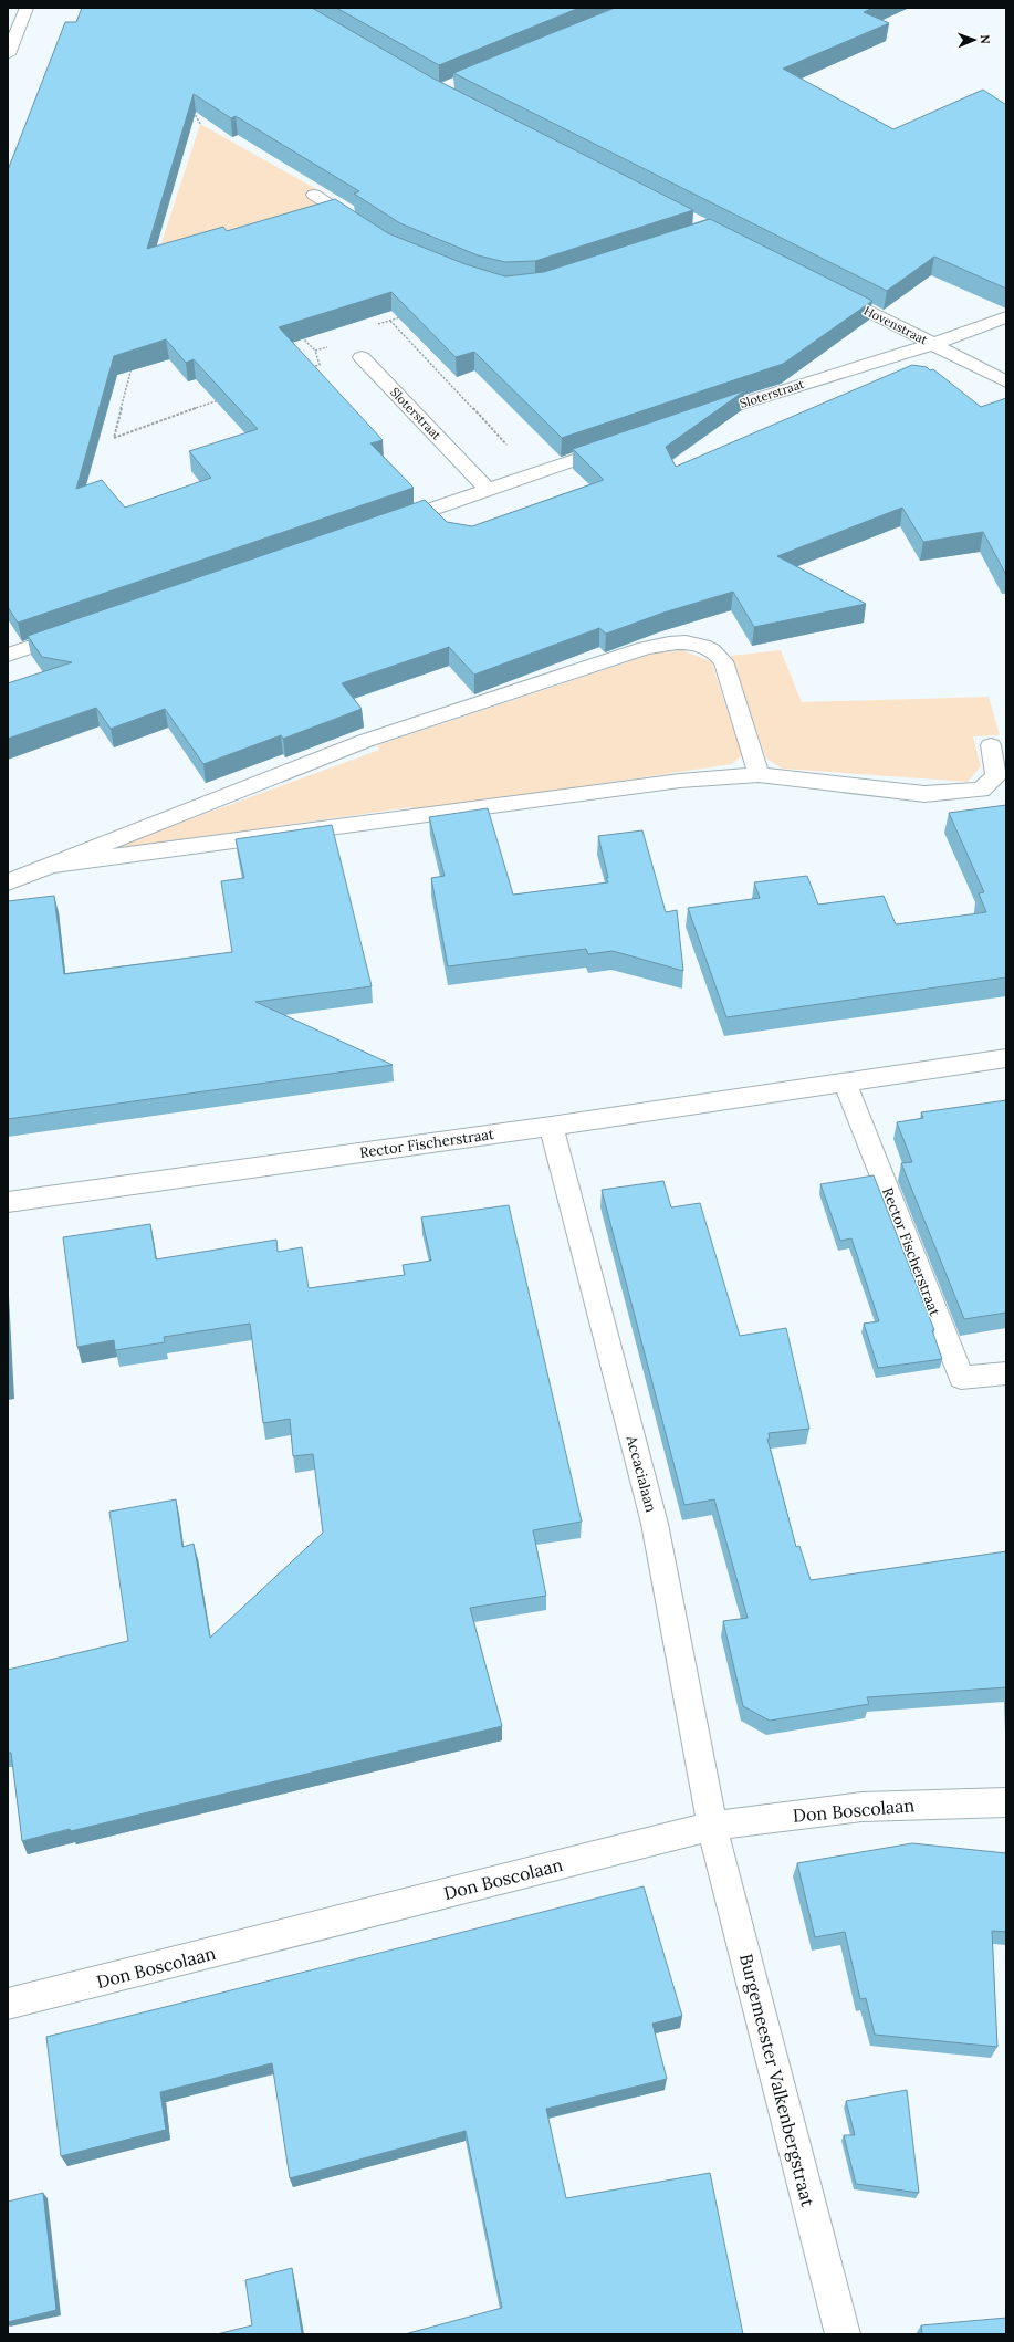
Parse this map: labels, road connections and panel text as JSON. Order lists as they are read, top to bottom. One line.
{"streets":{"street":["Hovenstraat","Sloterstraat","Rector Fischerstraat","Accacialaan","Don Boscolaan","Burgemeester Valkenbergstraat"]},"crossings":[["Hovenstraat","Sloterstraat"],["Rector Fischerstraat","Accacialaan"],["Accacialaan","Don Boscolaan"],["Accacialaan","Burgemeester Valkenbergstraat"],["Don Boscolaan","Burgemeester Valkenbergstraat"]],"north":"right"}
